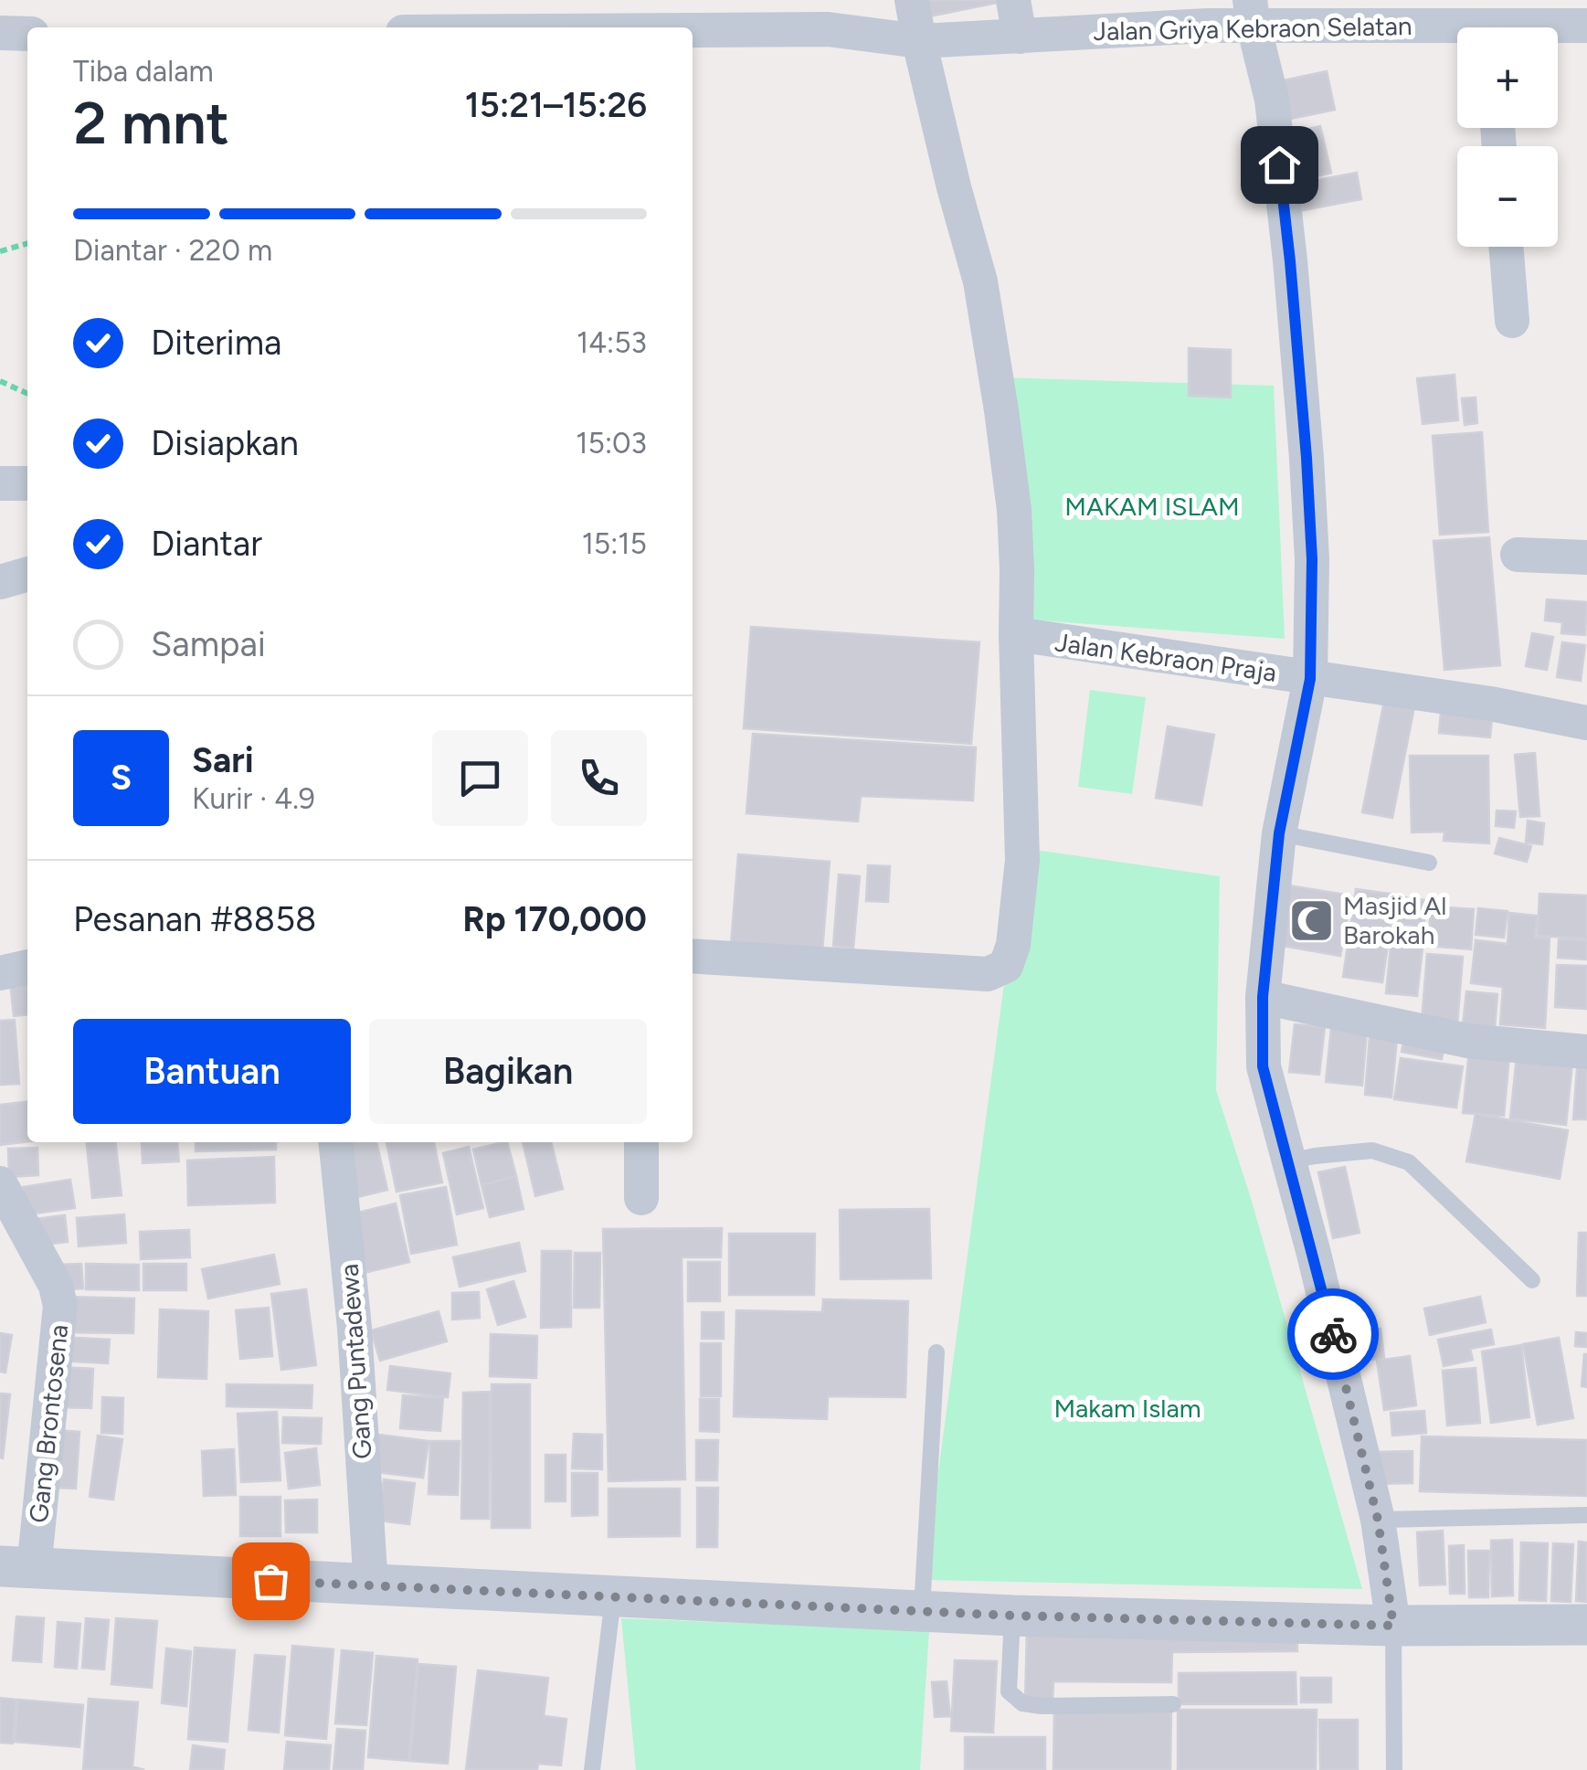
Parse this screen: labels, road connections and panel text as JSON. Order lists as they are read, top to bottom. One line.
{"streets":{"street":["Jalan Griya Kebraon Selatan","Jalan Kebraon Praja","Gang Puntadewa","Gang Brontosena"]},"parks":["MAKAM ISLAM","Makam Islam"],"places":{"mosque":["Masjid Al Barokah"]},"page":{"map_buttons":["+","−"],"heading":["2 mnt","Tiba dalam","15:21–15:26"],"panel":["Sari","Kurir · 4.9","Pesanan #8858","Rp 170,000"],"bar":"Diantar · 220 m","list":[["Diterima","14:53"],["Disiapkan","15:03"],["Diantar","15:15"],"Sampai"],"round":"S","buttons":["Bantuan","Bagikan"]}}
